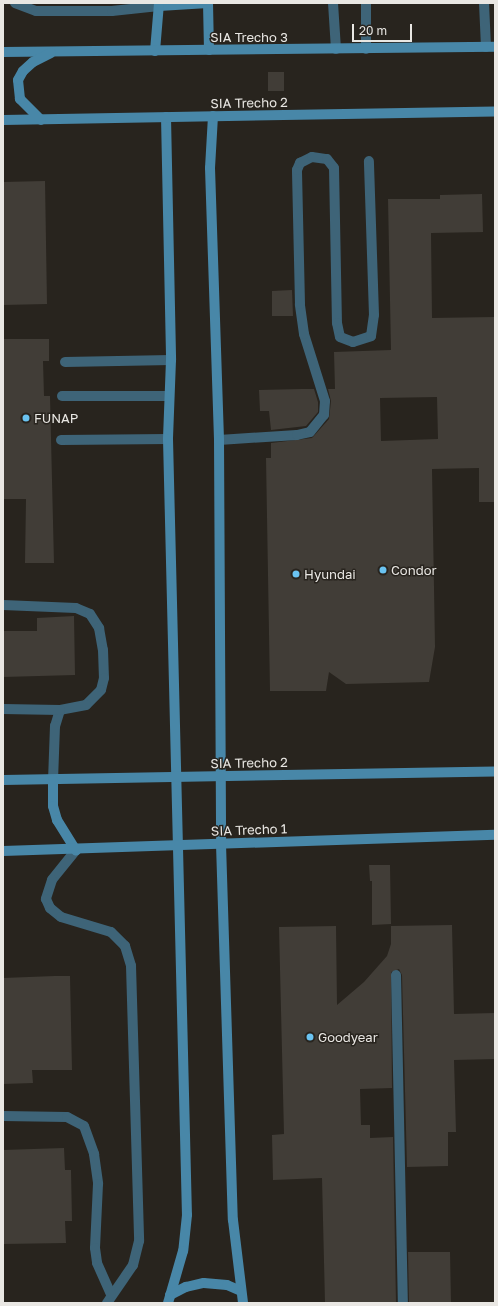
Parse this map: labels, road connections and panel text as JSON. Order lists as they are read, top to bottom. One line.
{"streets":{"main road":["SIA Trecho 3","SIA Trecho 2","SIA Trecho 1"]},"places":["FUNAP","Condor","Hyundai","Goodyear"],"scale_bar":"20 m"}
